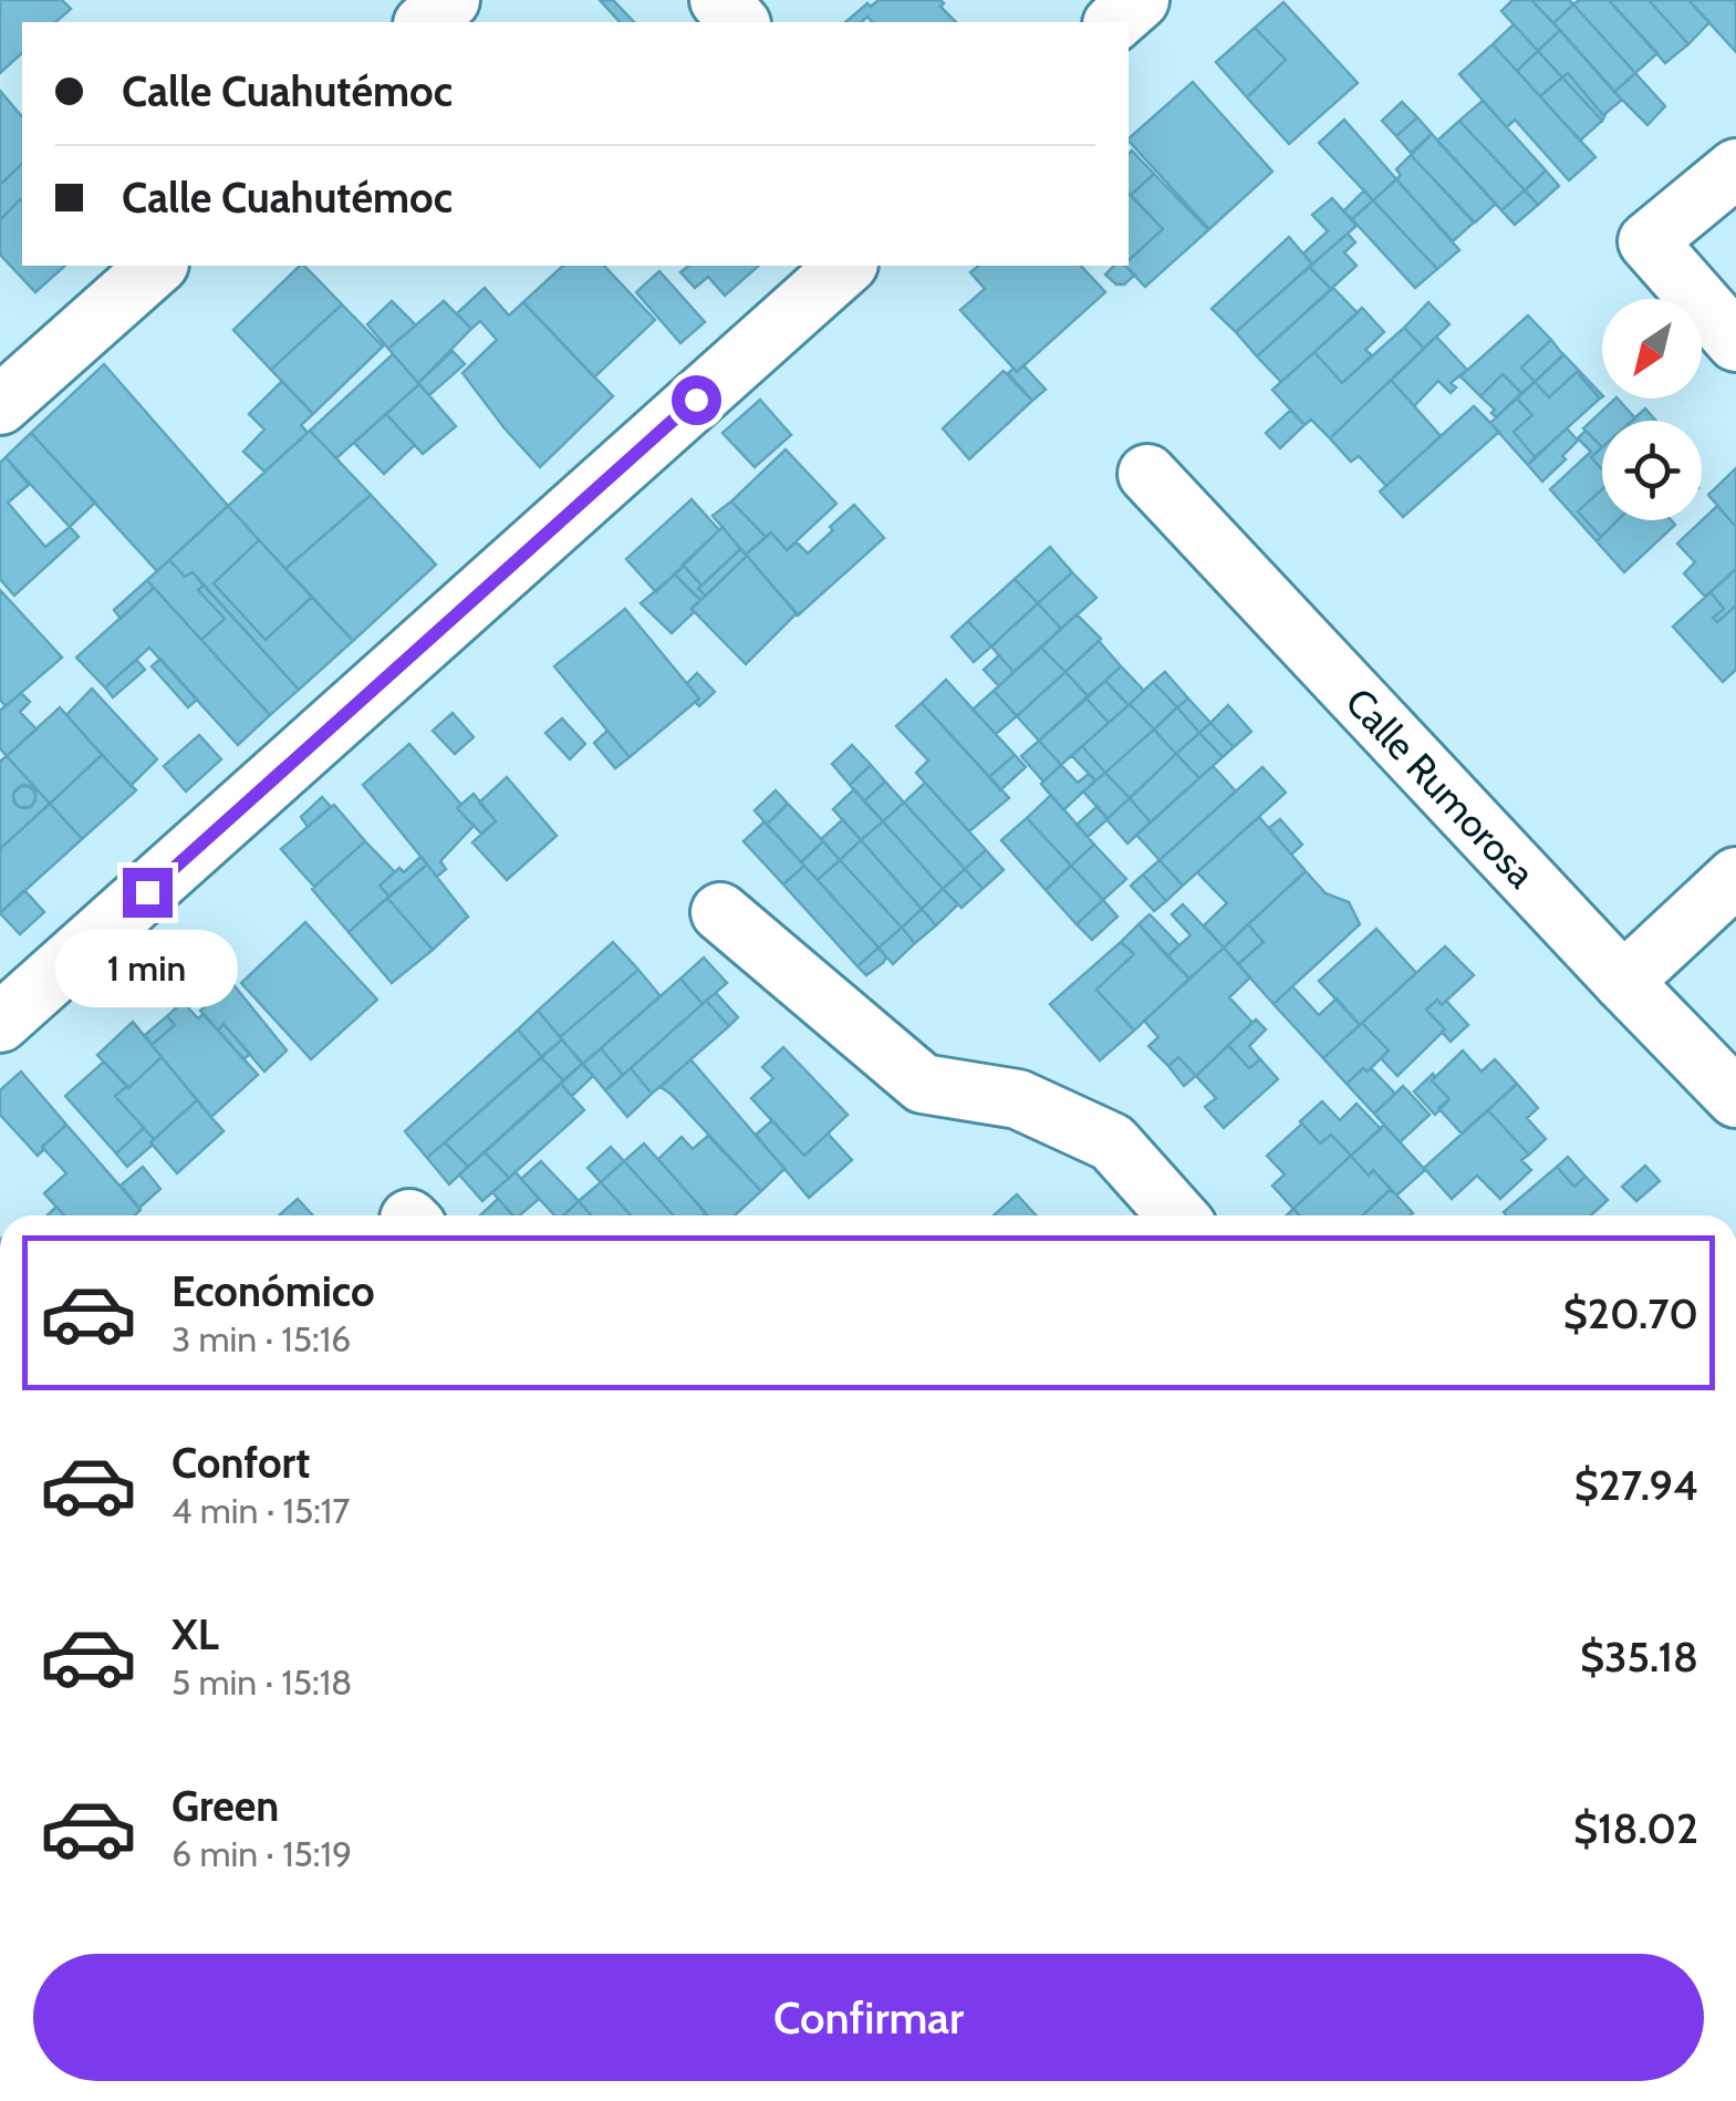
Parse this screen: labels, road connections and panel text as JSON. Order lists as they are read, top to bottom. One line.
{"streets":{"street":["Calle Rumorosa"]},"north":"bottom left","page":{"banner":["Calle Cuahutémoc","Calle Cuahutémoc"],"bubble":"1 min","list":[{"name":"Económico","note":"3 min · 15:16","value":"$20.70"},{"name":"Confort","note":"4 min · 15:17","value":"$27.94"},{"name":"XL","note":"5 min · 15:18","value":"$35.18"},{"name":"Green","note":"6 min · 15:19","value":"$18.02"}],"buttons":"Confirmar"}}
